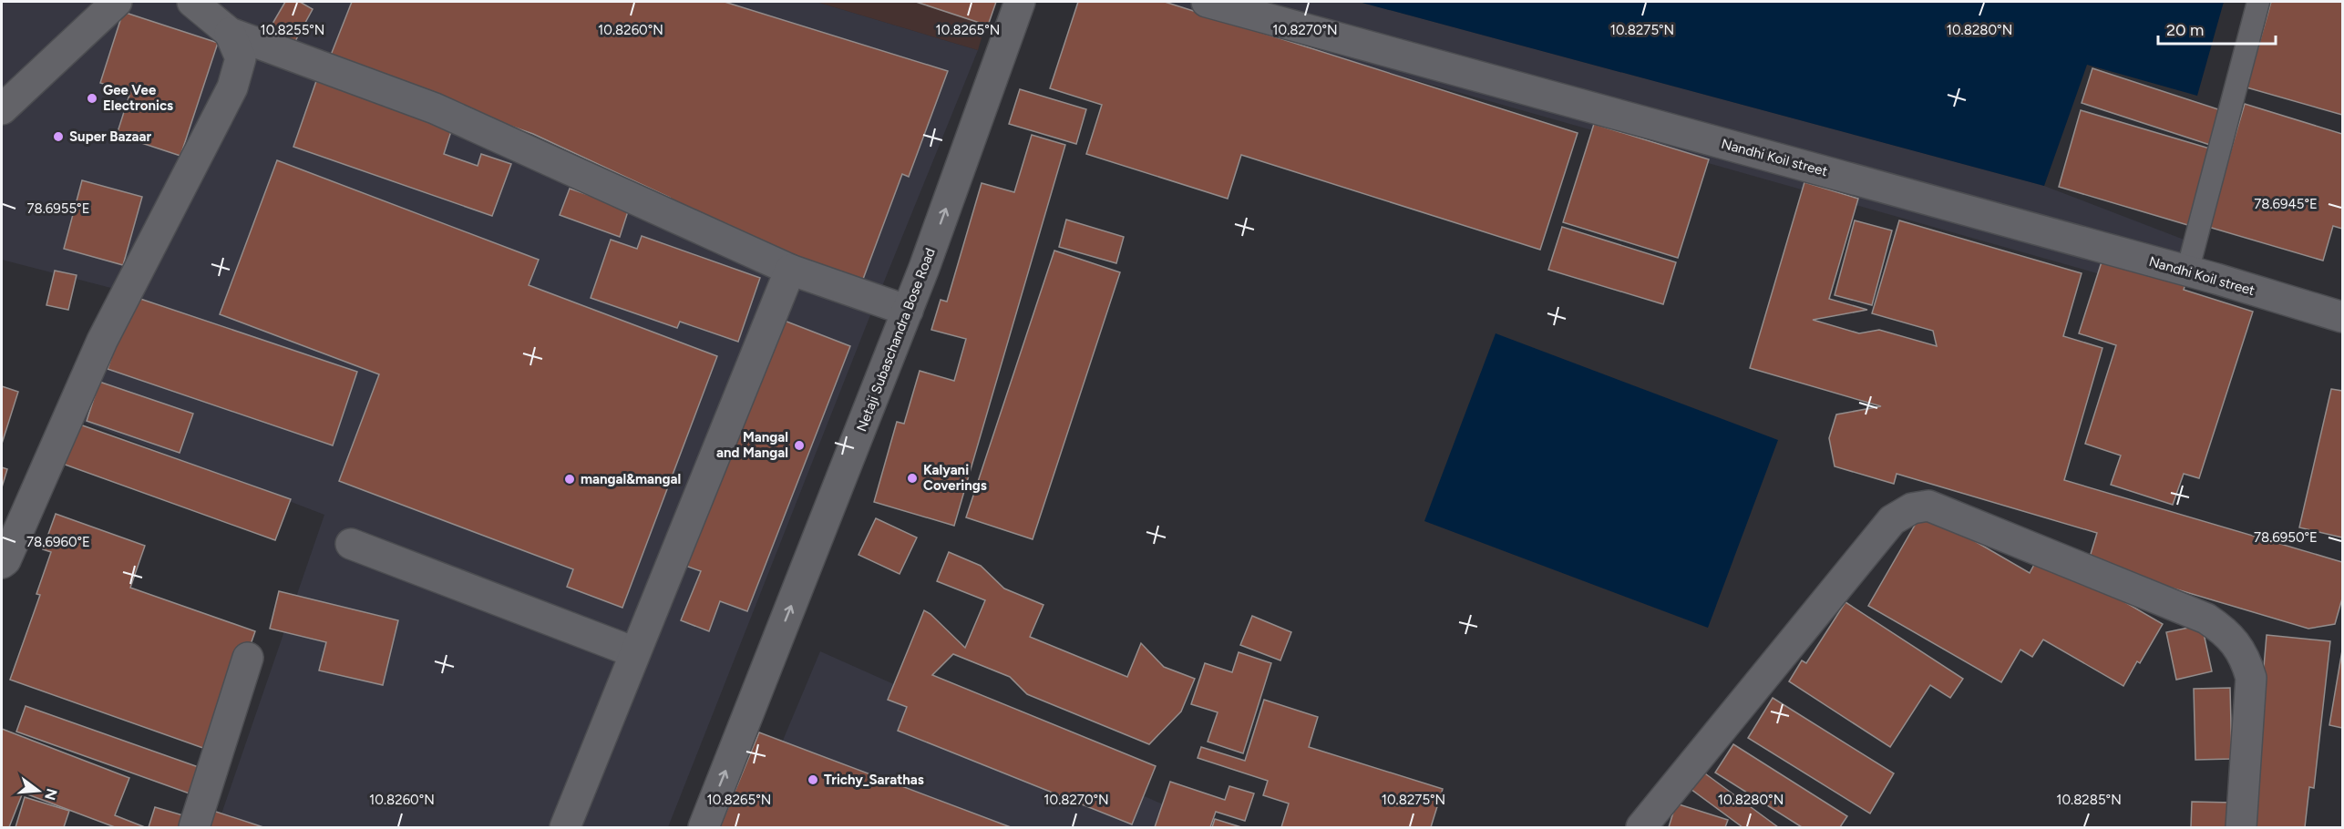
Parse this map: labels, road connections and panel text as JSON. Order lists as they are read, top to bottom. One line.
{"streets":{"street":["Nandhi Koil street","Netaji Subaschandra Bose Road"]},"places":["Gee Vee Electronics","Super Bazaar","Mangal and Mangal","Kalyani Coverings","mangal&mangal","Trichy_Sarathas"],"scale_bar":"20 m","north":"right","coordinates":["10.8255°N","10.8260°N","10.8265°N","10.8270°N","10.8275°N","10.8280°N","78.6945°E","78.6955°E","78.6950°E","78.6960°E","10.8285°N"]}
